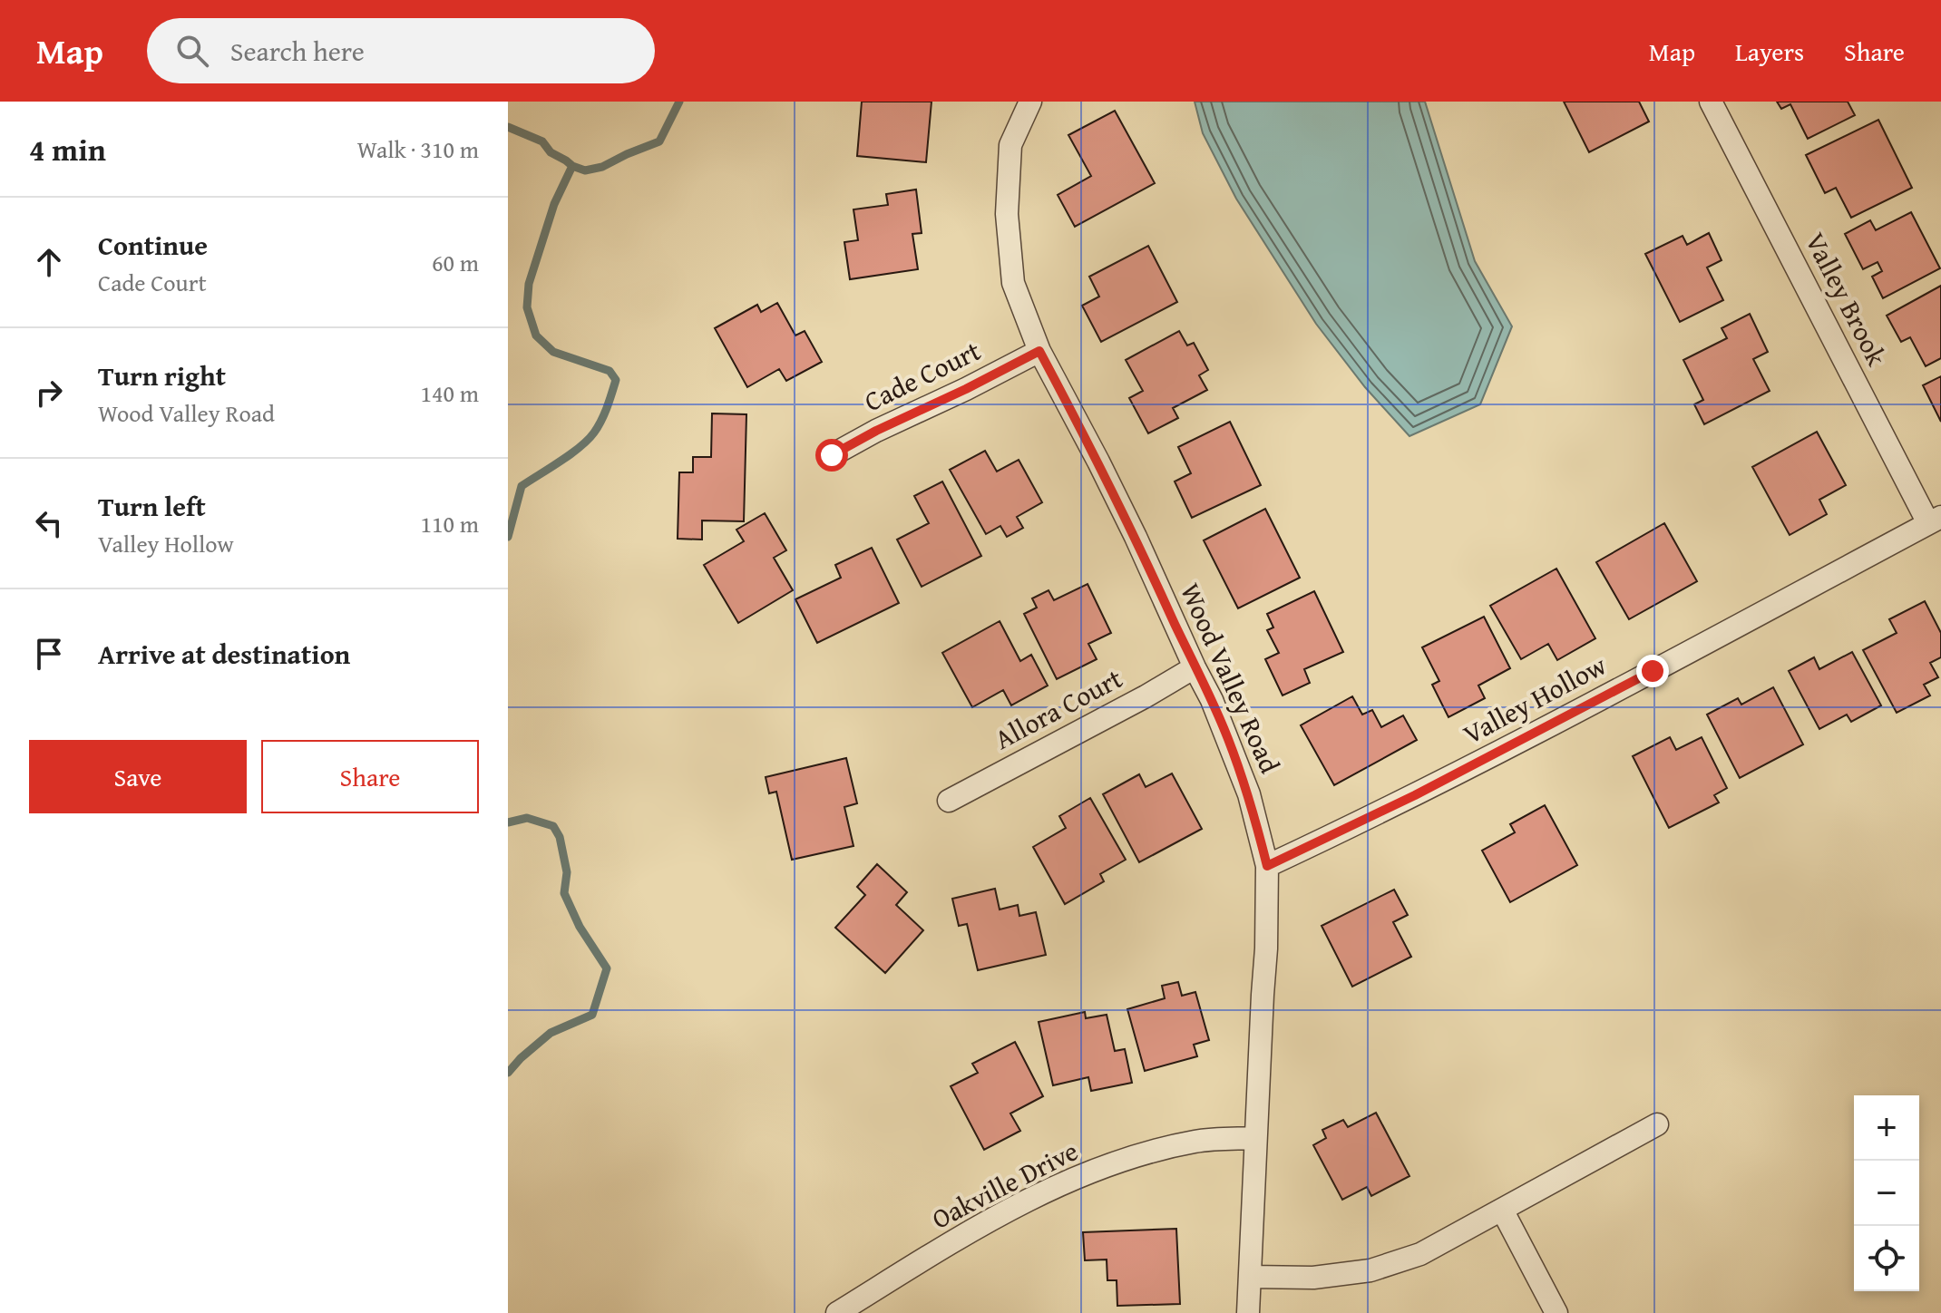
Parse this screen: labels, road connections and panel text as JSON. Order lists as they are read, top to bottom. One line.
{"streets":{"street":["Valley Brook","Cade Court","Wood Valley Road","Valley Hollow","Allora Court","Oakville Drive"]},"crossings":[["Valley Brook","Valley Hollow"],["Cade Court","Wood Valley Road"],["Wood Valley Road","Valley Hollow"],["Wood Valley Road","Allora Court"],["Wood Valley Road","Oakville Drive"]],"page":{"header":"Map","search":"Search here","nav":["Map","Layers","Share"],"heading":["4 min","Walk · 310 m"],"list":[["Continue","Cade Court","60 m"],["Turn right","Wood Valley Road","140 m"],["Turn left","Valley Hollow","110 m"],"Arrive at destination"],"buttons":["Save","Share"],"map_buttons":["+","−"]}}
